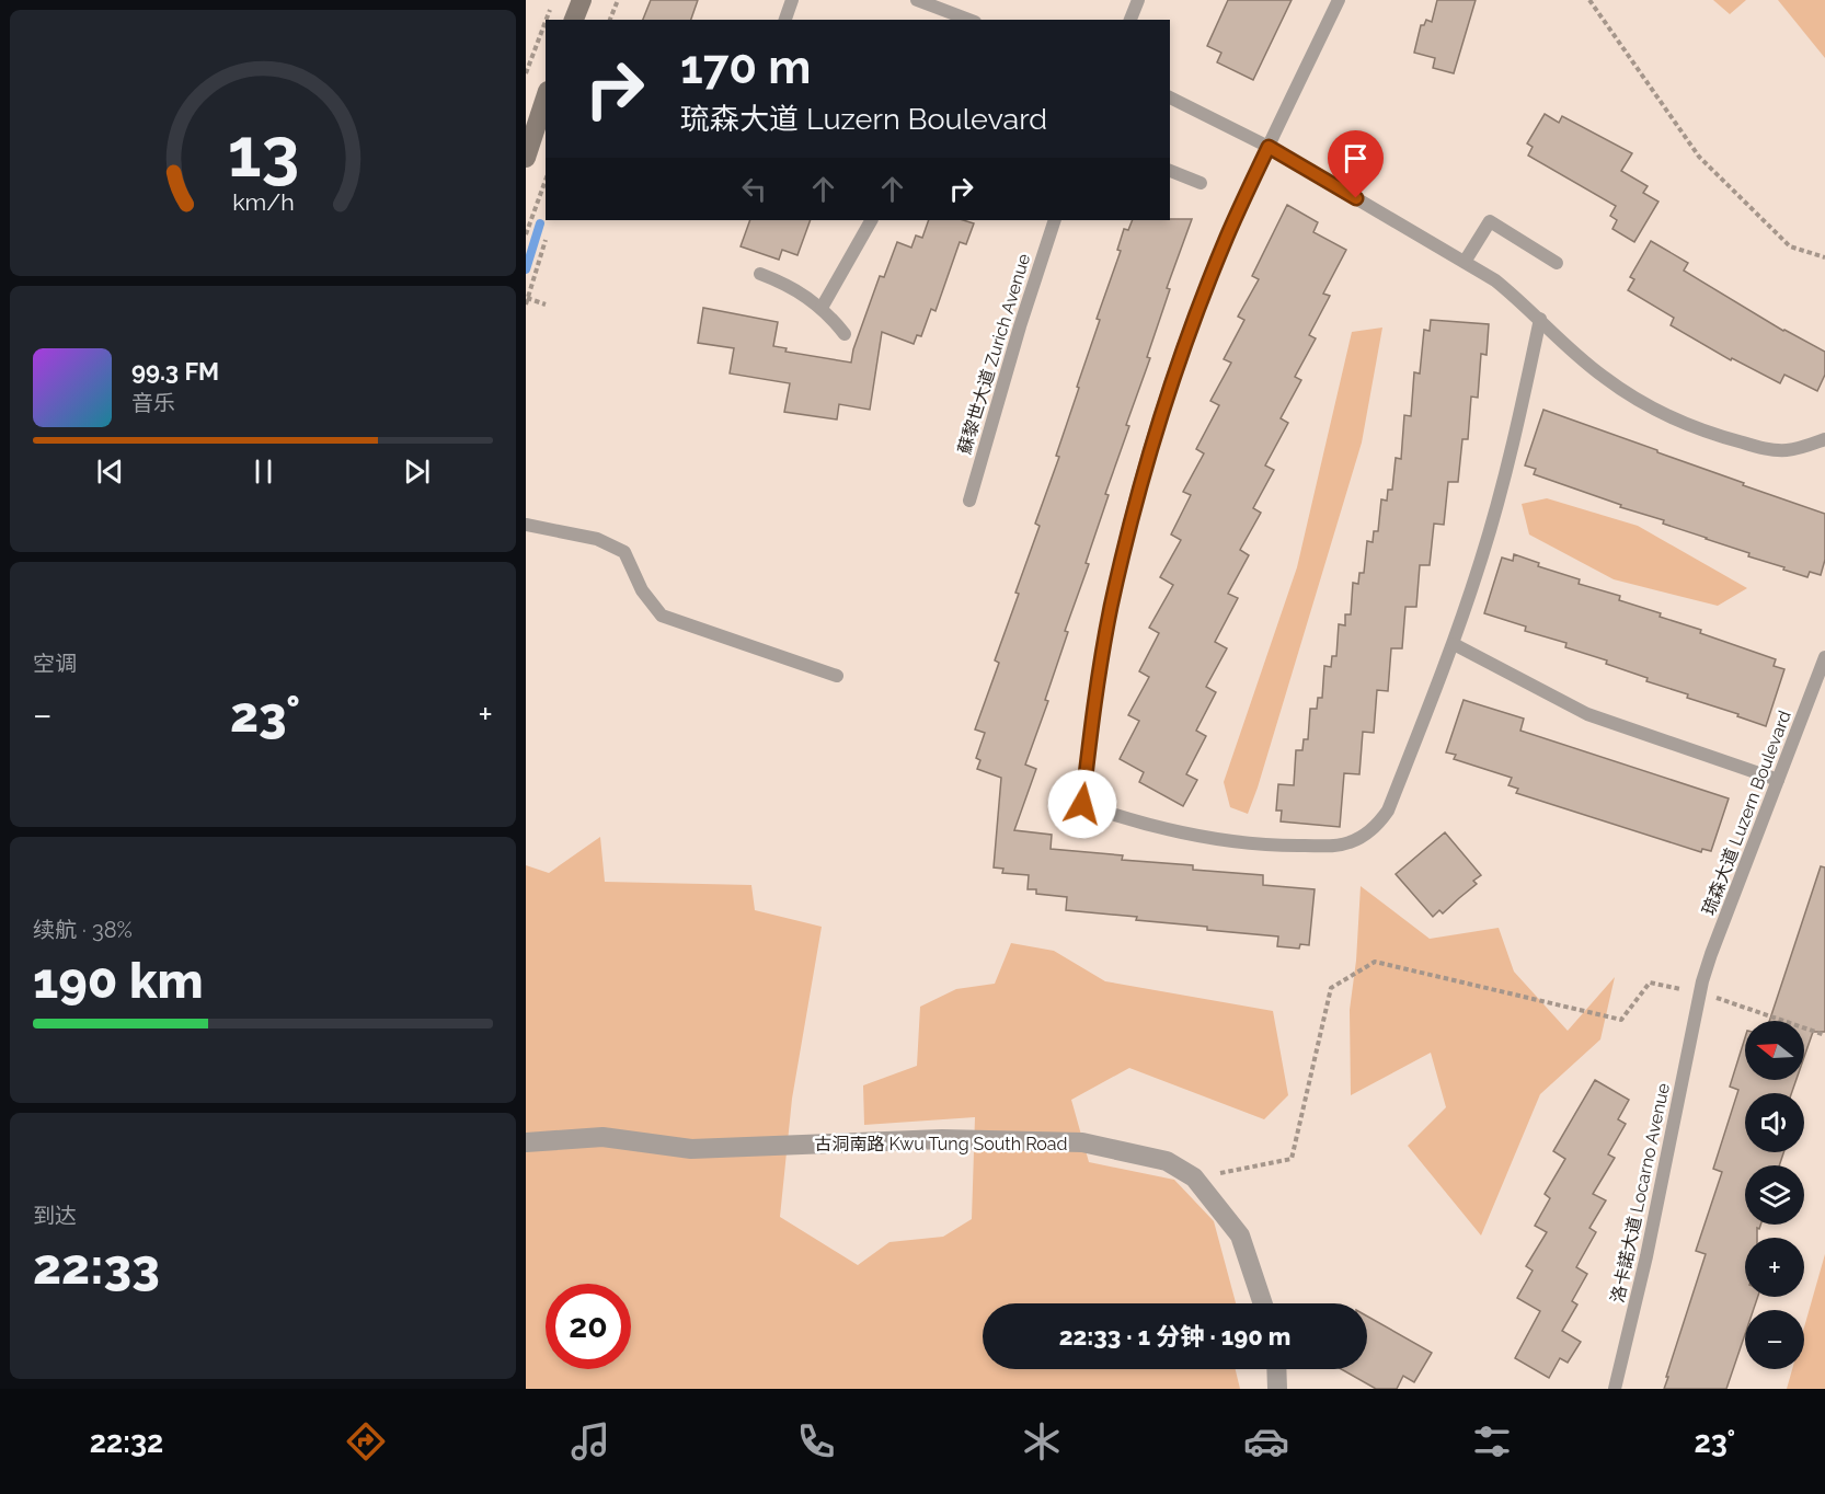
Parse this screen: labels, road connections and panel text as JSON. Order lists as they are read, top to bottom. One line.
{"streets":{"street":["古洞南路 Kwu Tung South Road"],"lane":["蘇黎世大道 Zurich Avenue","琉森大道 Luzern Boulevard","洛卡諾大道 Locarno Avenue"]},"crossings":[["琉森大道 Luzern Boulevard","洛卡諾大道 Locarno Avenue"]],"north":"left","page":{"turn":["170 m","琉森大道 Luzern Boulevard"],"song":["99.3 FM","音乐"],"tile":["空调",["续航 · 38%","190 km"],["到达","22:33"]],"heat":["−","23°","+"],"map_buttons":["+","−"],"limit":"20","trip":"22:33 · 1 分钟 · 190 m","tabs":["22:32","23°"],"gauge":["13","km/h"]}}
